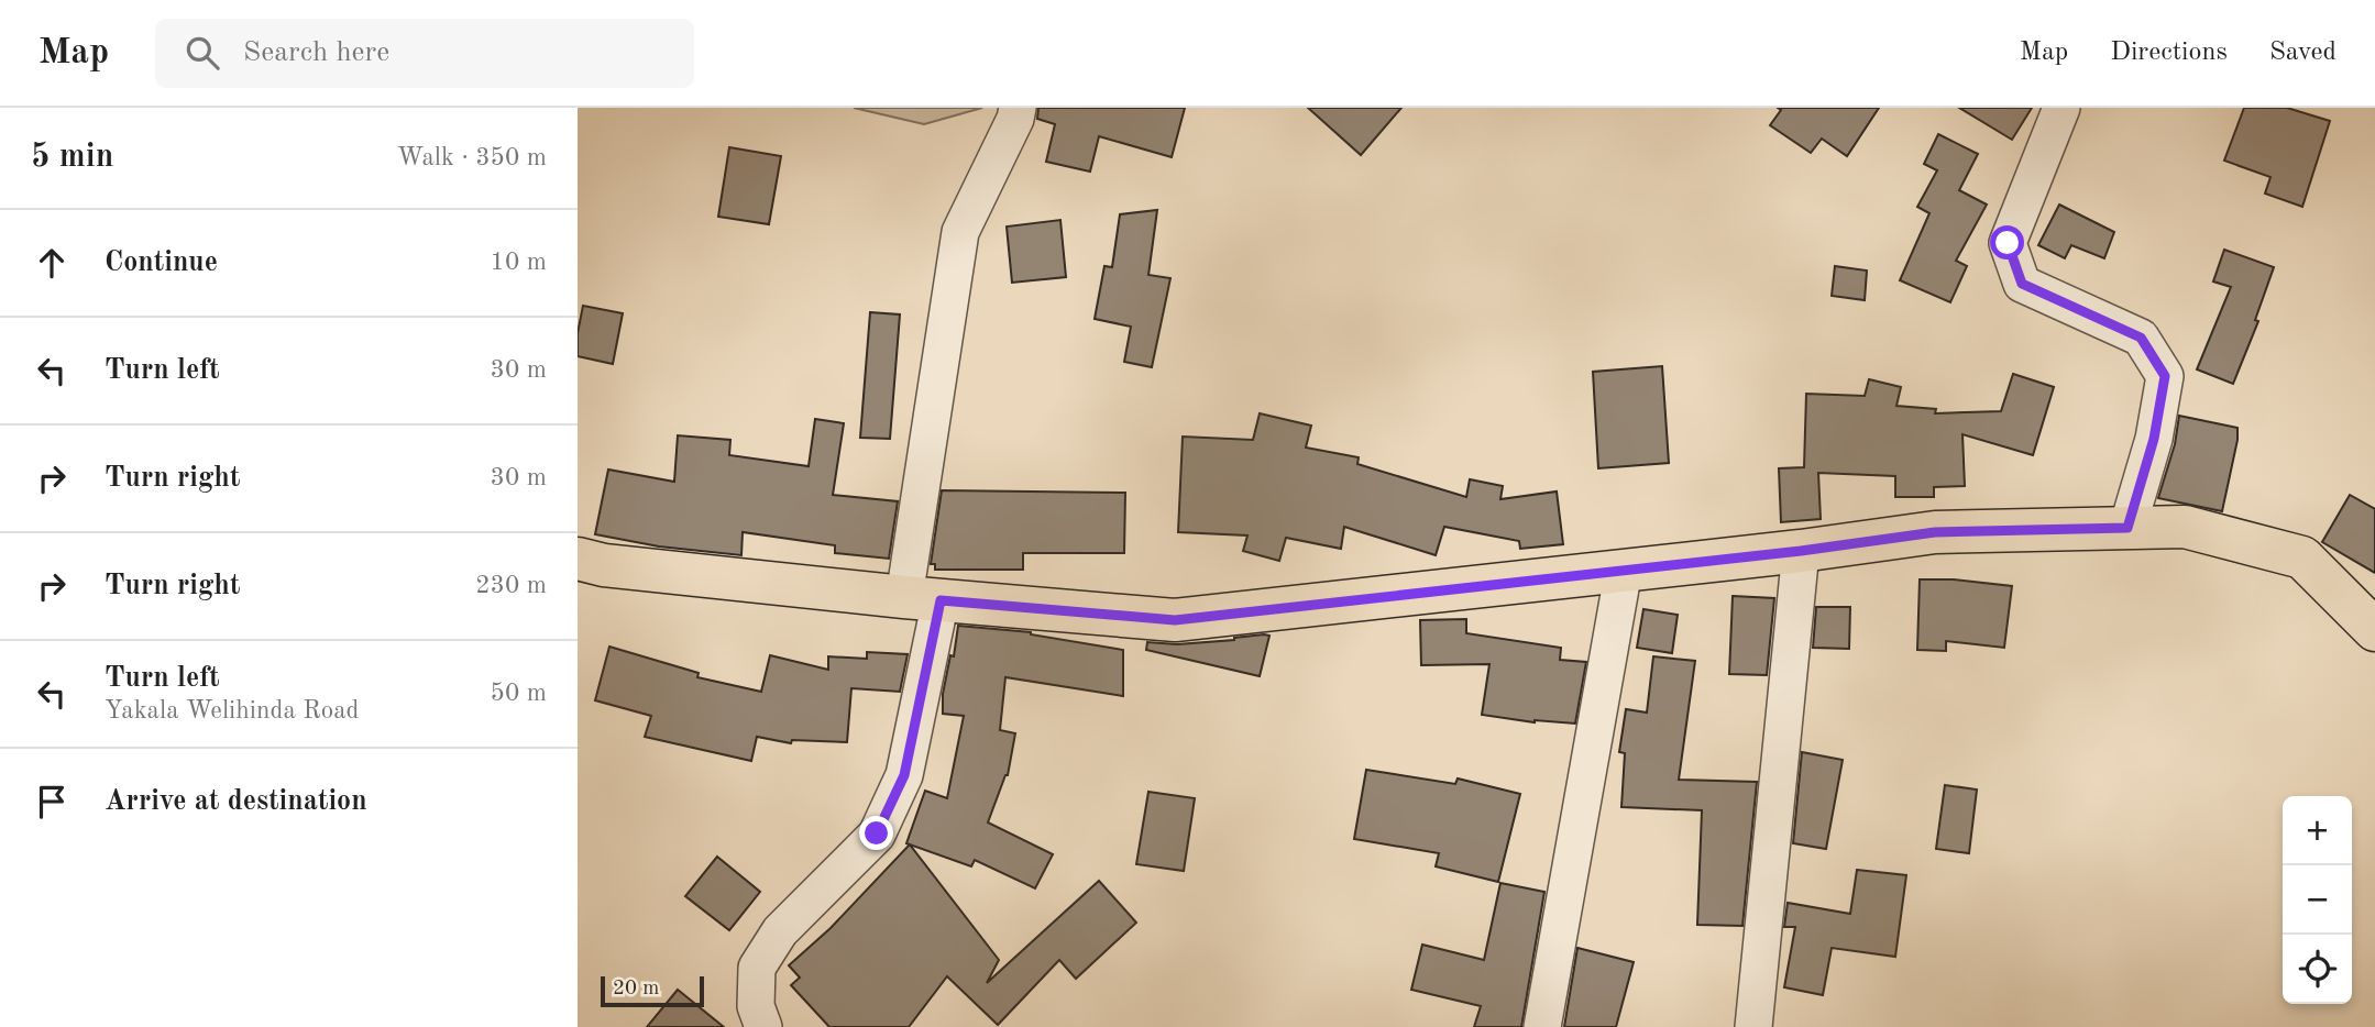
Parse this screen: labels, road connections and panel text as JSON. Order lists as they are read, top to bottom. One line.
{"scale_bar":"20 m","page":{"header":"Map","search":"Search here","nav":["Map","Directions","Saved"],"heading":["5 min","Walk · 350 m"],"list":[["Continue","10 m"],["Turn left","30 m"],["Turn right","30 m"],["Turn right","230 m"],["Turn left","Yakala Welihinda Road","50 m"],"Arrive at destination"],"map_buttons":["+","−"],"scale":"20 m"}}
